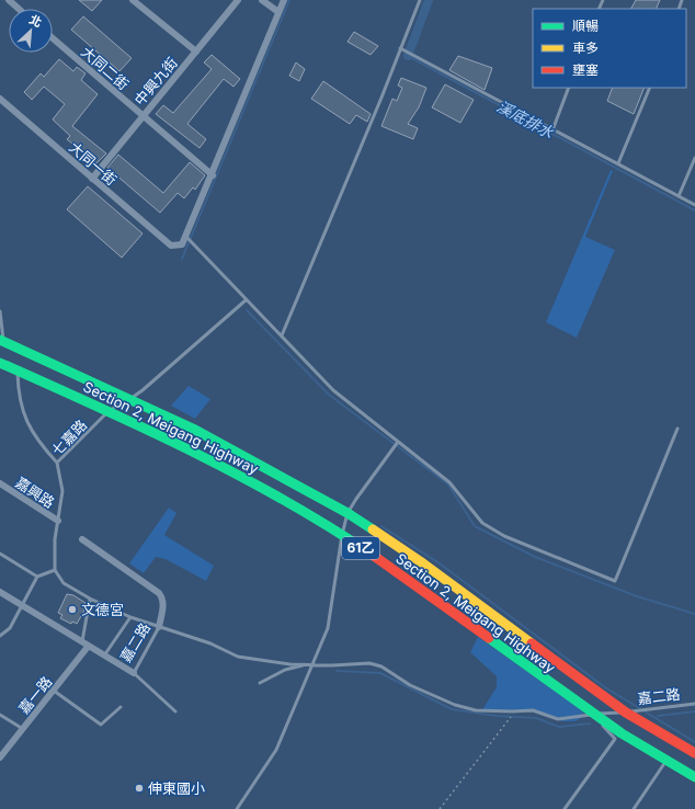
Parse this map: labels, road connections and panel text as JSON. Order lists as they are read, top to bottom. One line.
{"streets":{"main road":["Section 2, Meigang Highway","61乙"],"street":["大同二街","中興九街","大同一街","嘉興路","嘉二路","嘉一路"],"lane":["七嘉路"]},"crossings":[["大同二街","中興九街"],["中興九街","大同一街"],["Section 2, Meigang Highway","七嘉路"],["Section 2, Meigang Highway","嘉二路"],["七嘉路","嘉興路"],["嘉二路","嘉一路"]],"water":["溪底排水"],"places":["文德宮","伸東國小"],"legend":["順暢","車多","壅塞"],"north":"top right"}
